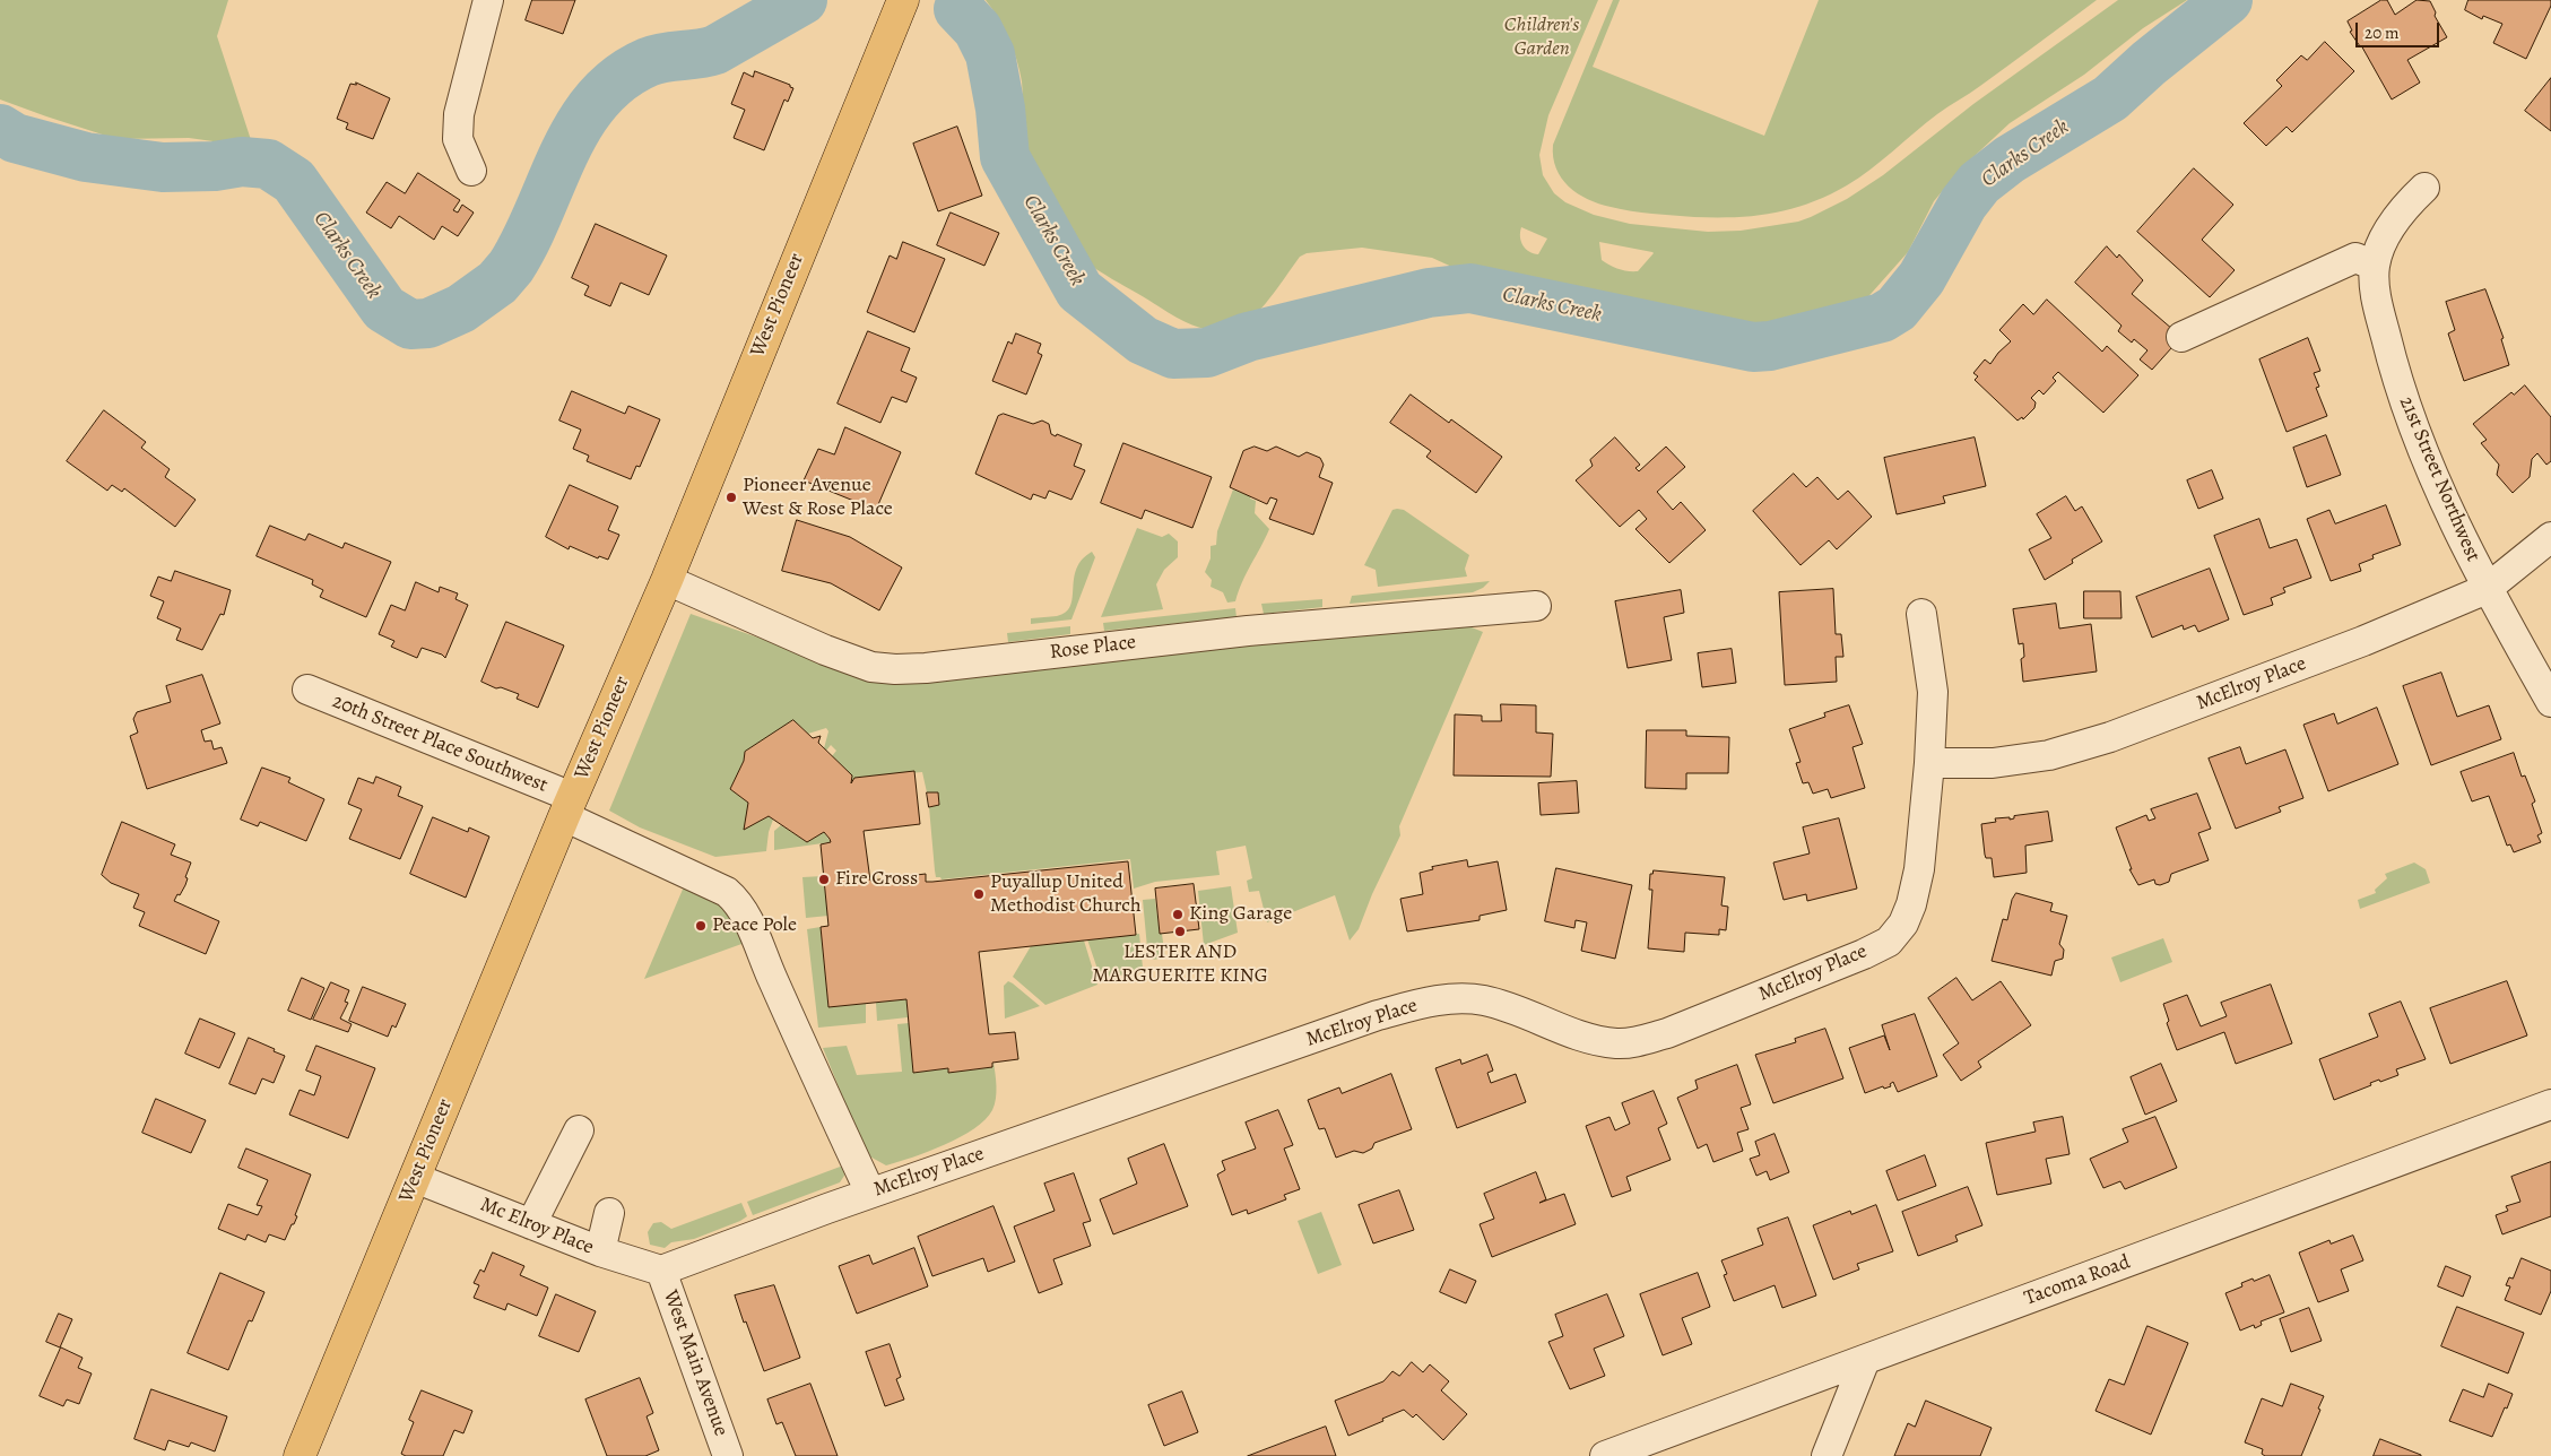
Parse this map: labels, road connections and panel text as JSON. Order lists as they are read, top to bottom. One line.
{"streets":{"main road":["West Pioneer"],"street":["21st Street Northwest","Rose Place","McElroy Place","20th Street Place Southwest","Mc Elroy Place","Tacoma Road","West Main Avenue"]},"crossings":[["West Pioneer","Rose Place"],["West Pioneer","20th Street Place Southwest"],["West Pioneer","Mc Elroy Place"],["21st Street Northwest","McElroy Place"],["McElroy Place","20th Street Place Southwest"],["McElroy Place","Mc Elroy Place"],["McElroy Place","West Main Avenue"],["Mc Elroy Place","West Main Avenue"]],"water":["Clarks Creek"],"parks":["Children's Garden"],"places":["Pioneer Avenue West & Rose Place","Fire Cross","Puyallup United Methodist Church","King Garage","Peace Pole","LESTER AND MARGUERITE KING"],"scale_bar":"20 m"}
